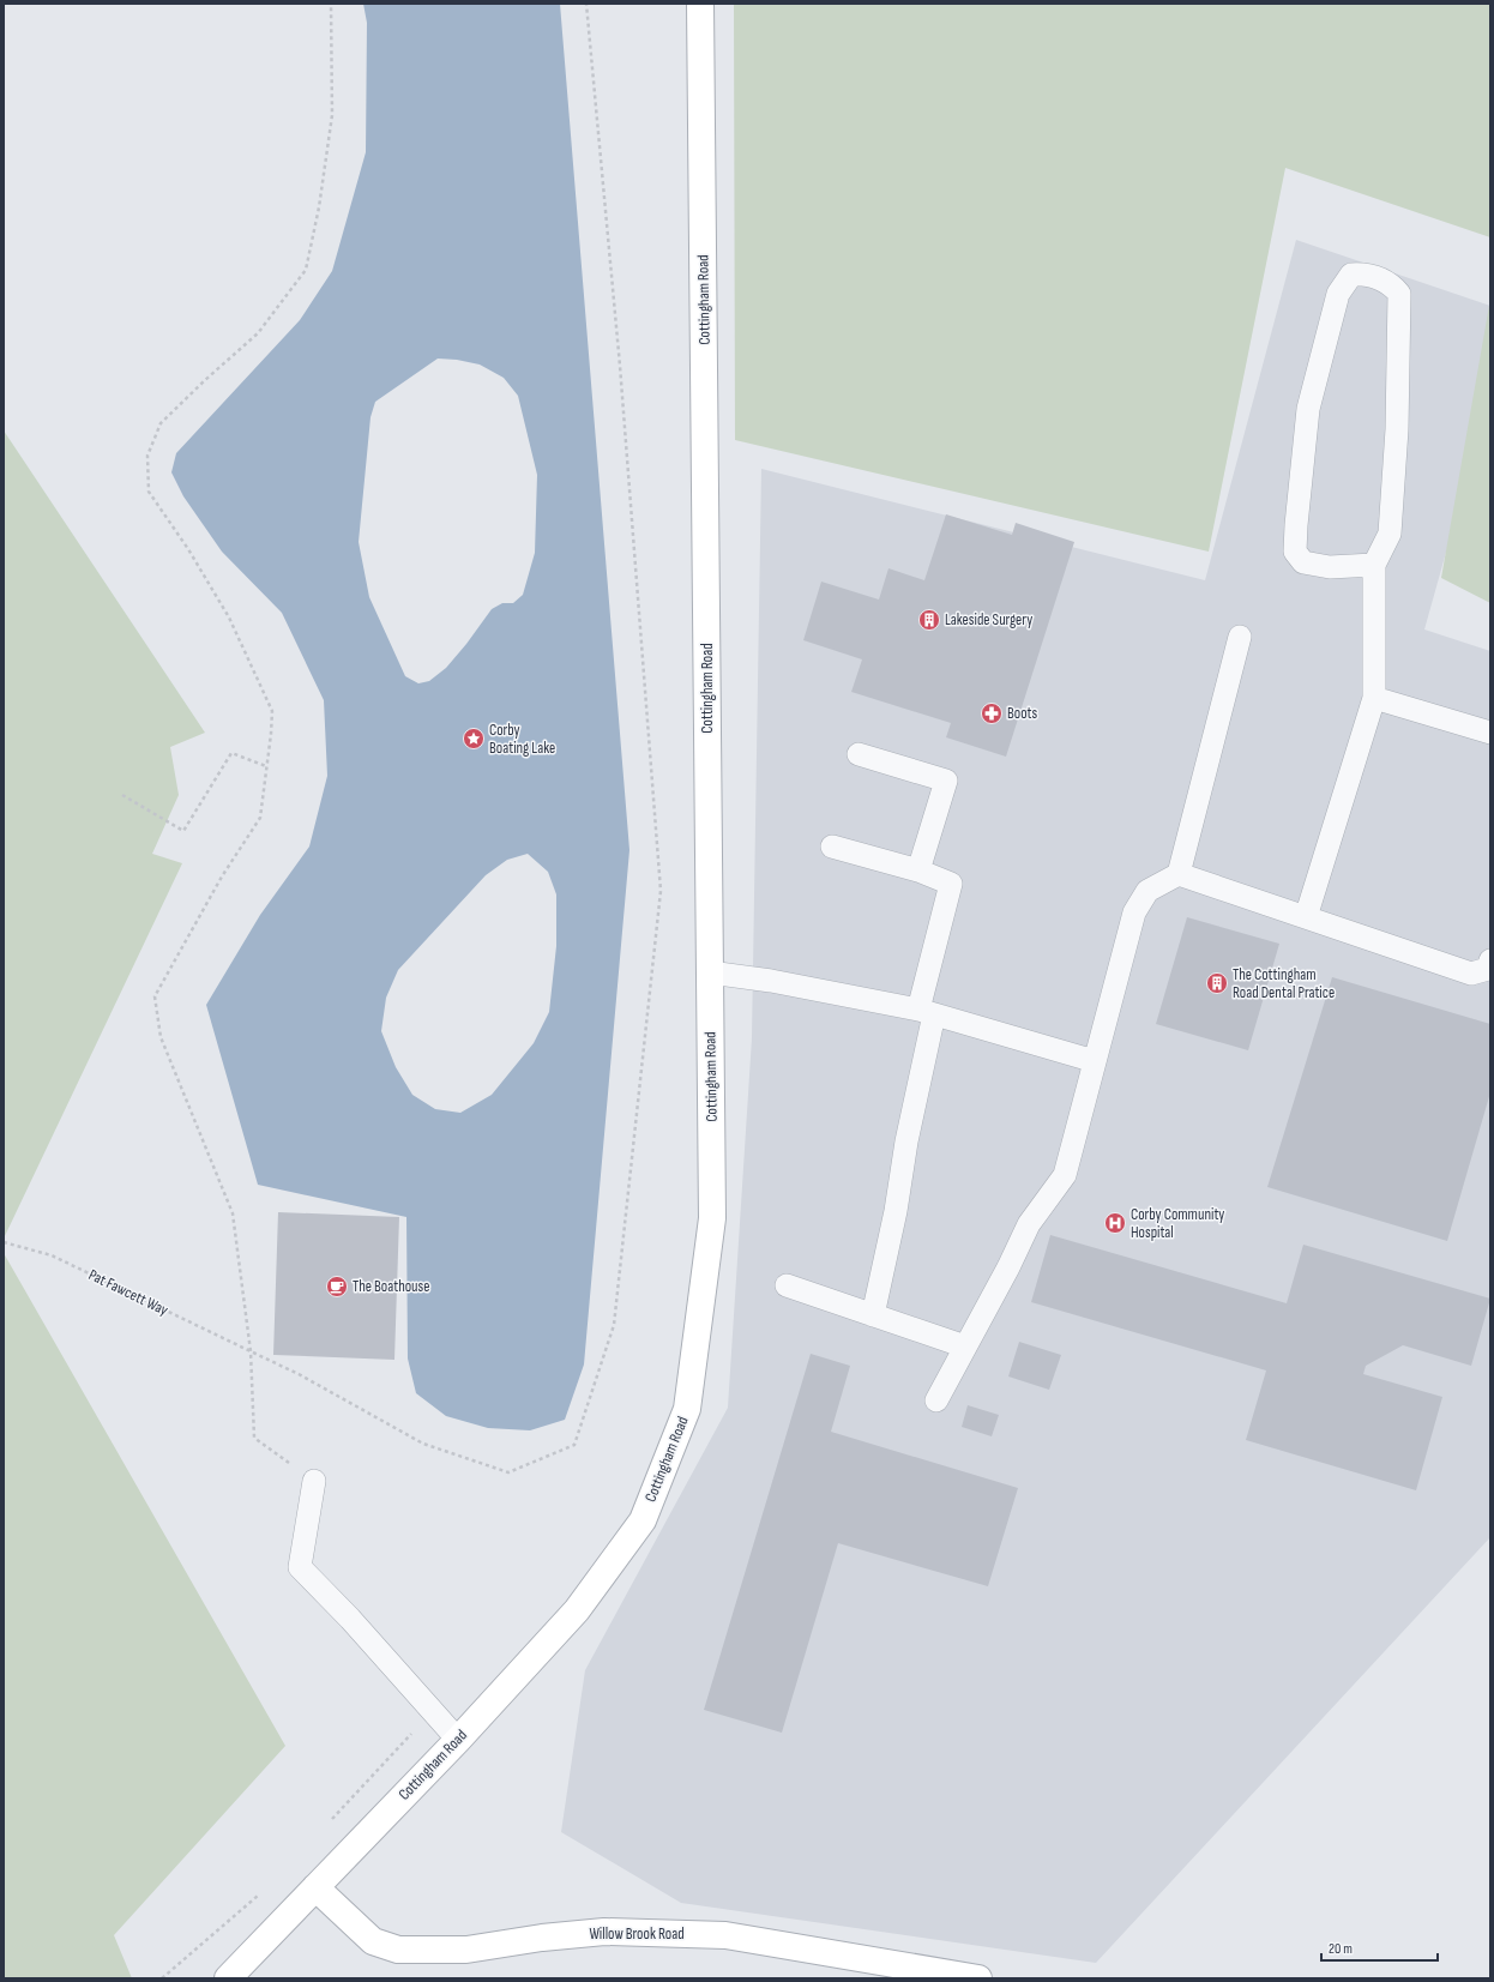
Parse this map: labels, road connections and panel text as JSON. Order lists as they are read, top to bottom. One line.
{"streets":{"street":["Cottingham Road","Willow Brook Road"],"path":["Pat Fawcett Way"]},"crossings":[["Cottingham Road","Willow Brook Road"]],"places":{"building":["Lakeside Surgery","The Cottingham Road Dental Pratice"],"pharmacy":["Boots"],"place":["Corby Boating Lake"],"hospital":["Corby Community Hospital"],"cafe":["The Boathouse"]},"scale_bar":"20 m"}
